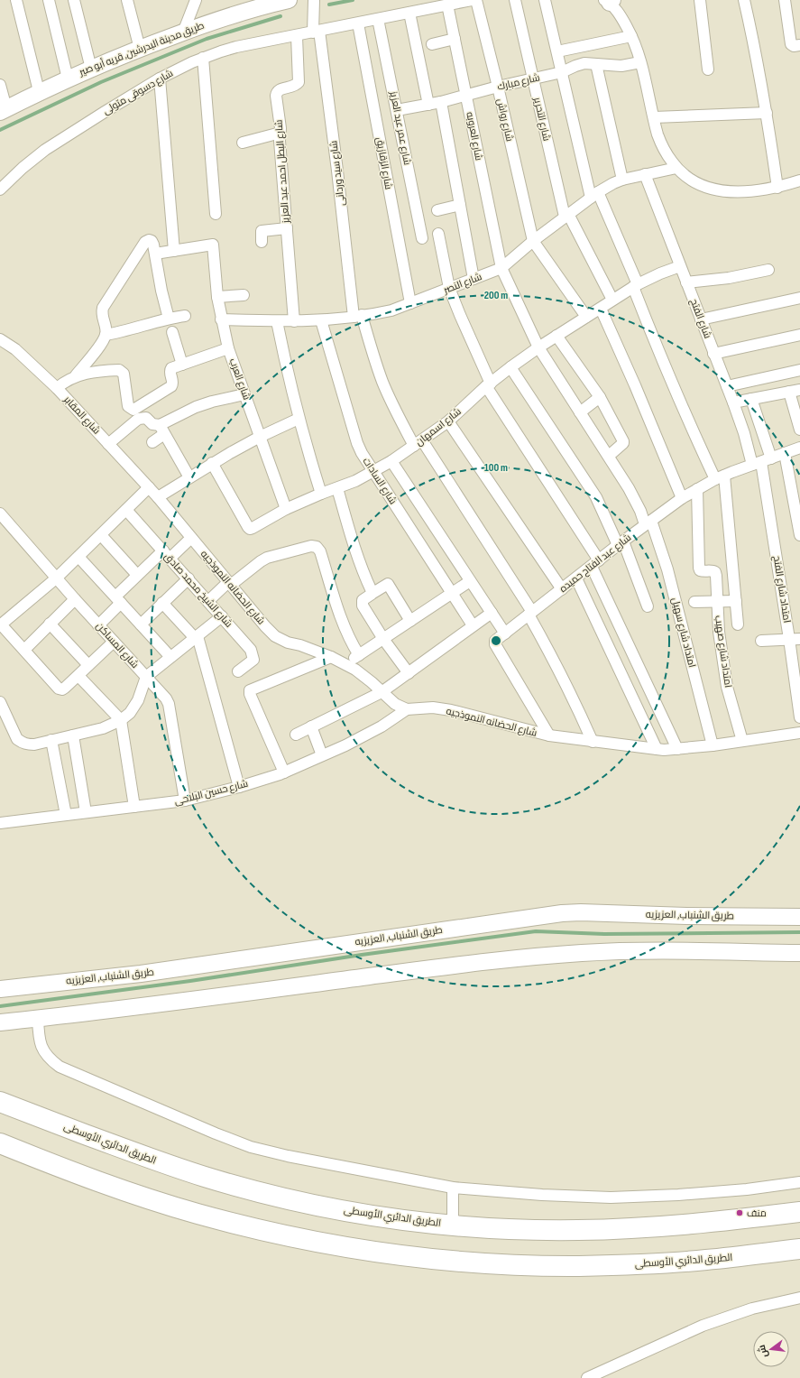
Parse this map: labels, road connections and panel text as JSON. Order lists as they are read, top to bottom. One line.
{"streets":{"highway":["الطريق الدائري الأوسطى"],"street":["طريق مدينة البدرشين, قريه أبو صير","شارع مبارك","شارع دسوقى متولى","شارع التحرير","شارع رواش","شارع عمر عبد العزيز","شارع العروبه","شارع الزقازيق","شارع البطل احمد عبد العزيز","شارع سيد وردانى","شارع النصر","شارع الفتح","شارع العرب","شارع المقابر","شارع اسمهان","شارع السادات","شارع عبد الفتاح حميده","شارع الحضانه النموذجيه","امتداد شارع الفتح","شارع الشيخ محمد صادق","امتداد شارع سهيل","شارع المساكن","امتداد شارع صهيب","شارع حسين البلاحى","طريق الشنباب, العزيزيه"]},"crossings":[["شارع مبارك","شارع التحرير"],["شارع مبارك","شارع رواش"],["شارع مبارك","شارع عمر عبد العزيز"],["شارع مبارك","شارع العروبه"],["شارع دسوقى متولى","شارع عمر عبد العزيز"],["شارع دسوقى متولى","شارع العروبه"],["شارع دسوقى متولى","شارع الزقازيق"],["شارع دسوقى متولى","شارع البطل احمد عبد العزيز"],["شارع دسوقى متولى","شارع سيد وردانى"],["شارع التحرير","شارع النصر"],["شارع التحرير","شارع اسمهان"],["شارع رواش","شارع النصر"],["شارع العروبه","شارع النصر"],["شارع العروبه","شارع اسمهان"],["شارع العروبه","امتداد شارع سهيل"],["شارع الزقازيق","شارع النصر"],["شارع البطل احمد عبد العزيز","شارع النصر"],["شارع سيد وردانى","شارع النصر"],["شارع سيد وردانى","شارع اسمهان"],["شارع سيد وردانى","شارع عبد الفتاح حميده"],["شارع سيد وردانى","شارع الحضانه النموذجيه"],["شارع النصر","شارع الفتح"],["شارع النصر","شارع العرب"],["شارع النصر","شارع السادات"],["شارع الفتح","شارع اسمهان"],["شارع الفتح","شارع عبد الفتاح حميده"],["شارع الفتح","امتداد شارع الفتح"],["شارع العرب","شارع اسمهان"],["شارع المقابر","شارع الحضانه النموذجيه"],["شارع اسمهان","شارع السادات"],["شارع عبد الفتاح حميده","شارع الحضانه النموذجيه"],["شارع عبد الفتاح حميده","امتداد شارع الفتح"],["شارع عبد الفتاح حميده","امتداد شارع سهيل"],["شارع عبد الفتاح حميده","امتداد شارع صهيب"],["شارع الحضانه النموذجيه","امتداد شارع سهيل"],["شارع الحضانه النموذجيه","امتداد شارع صهيب"],["شارع الحضانه النموذجيه","شارع حسين البلاحى"],["شارع المساكن","شارع حسين البلاحى"]],"places":["منف"],"north":"left","rings":["200 m","100 m"]}
